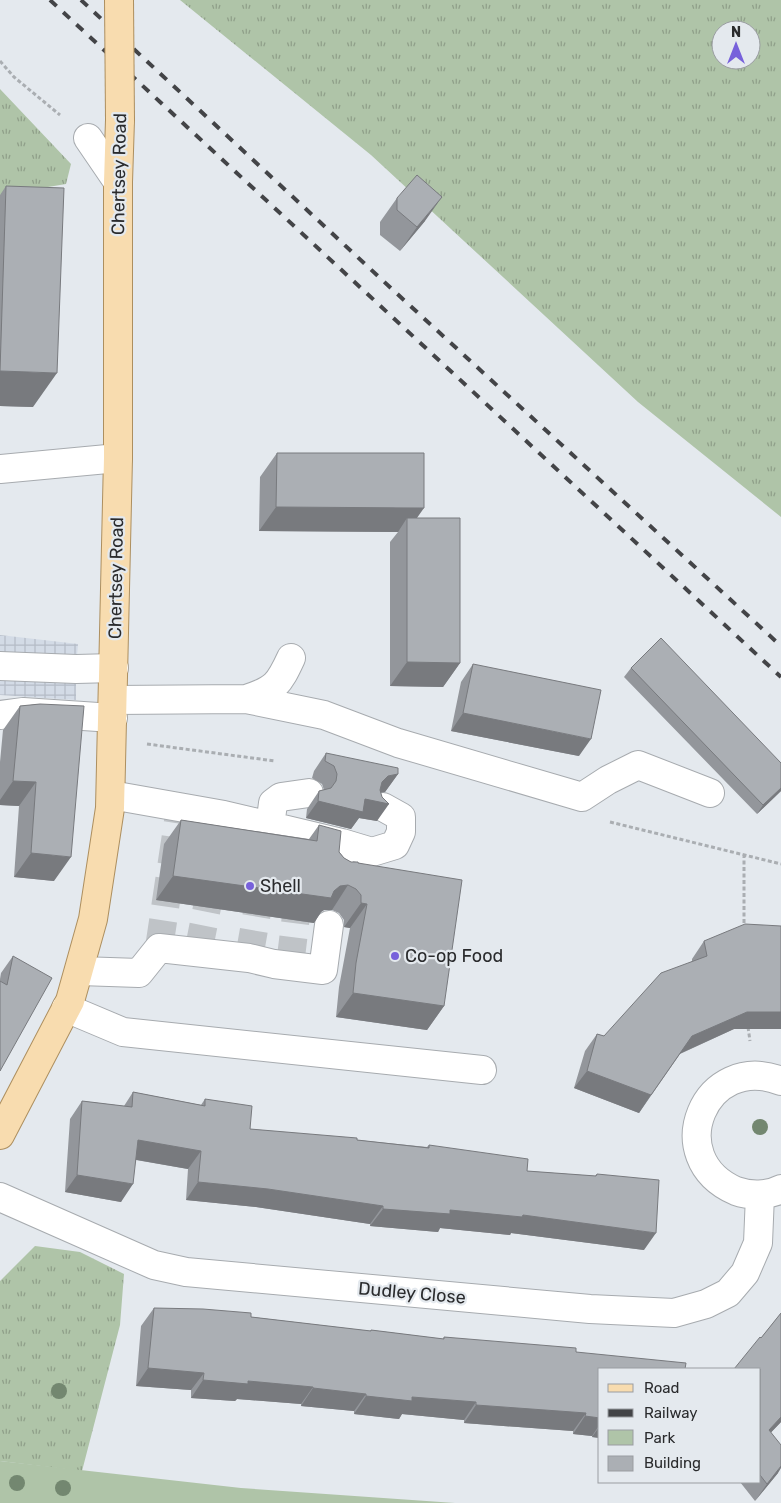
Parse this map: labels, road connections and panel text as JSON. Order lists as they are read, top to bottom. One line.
{"streets":{"main road":["Chertsey Road"],"street":["Dudley Close"]},"places":["Shell","Co-op Food"],"legend":["Road","Railway","Park","Building"],"north":"top"}
